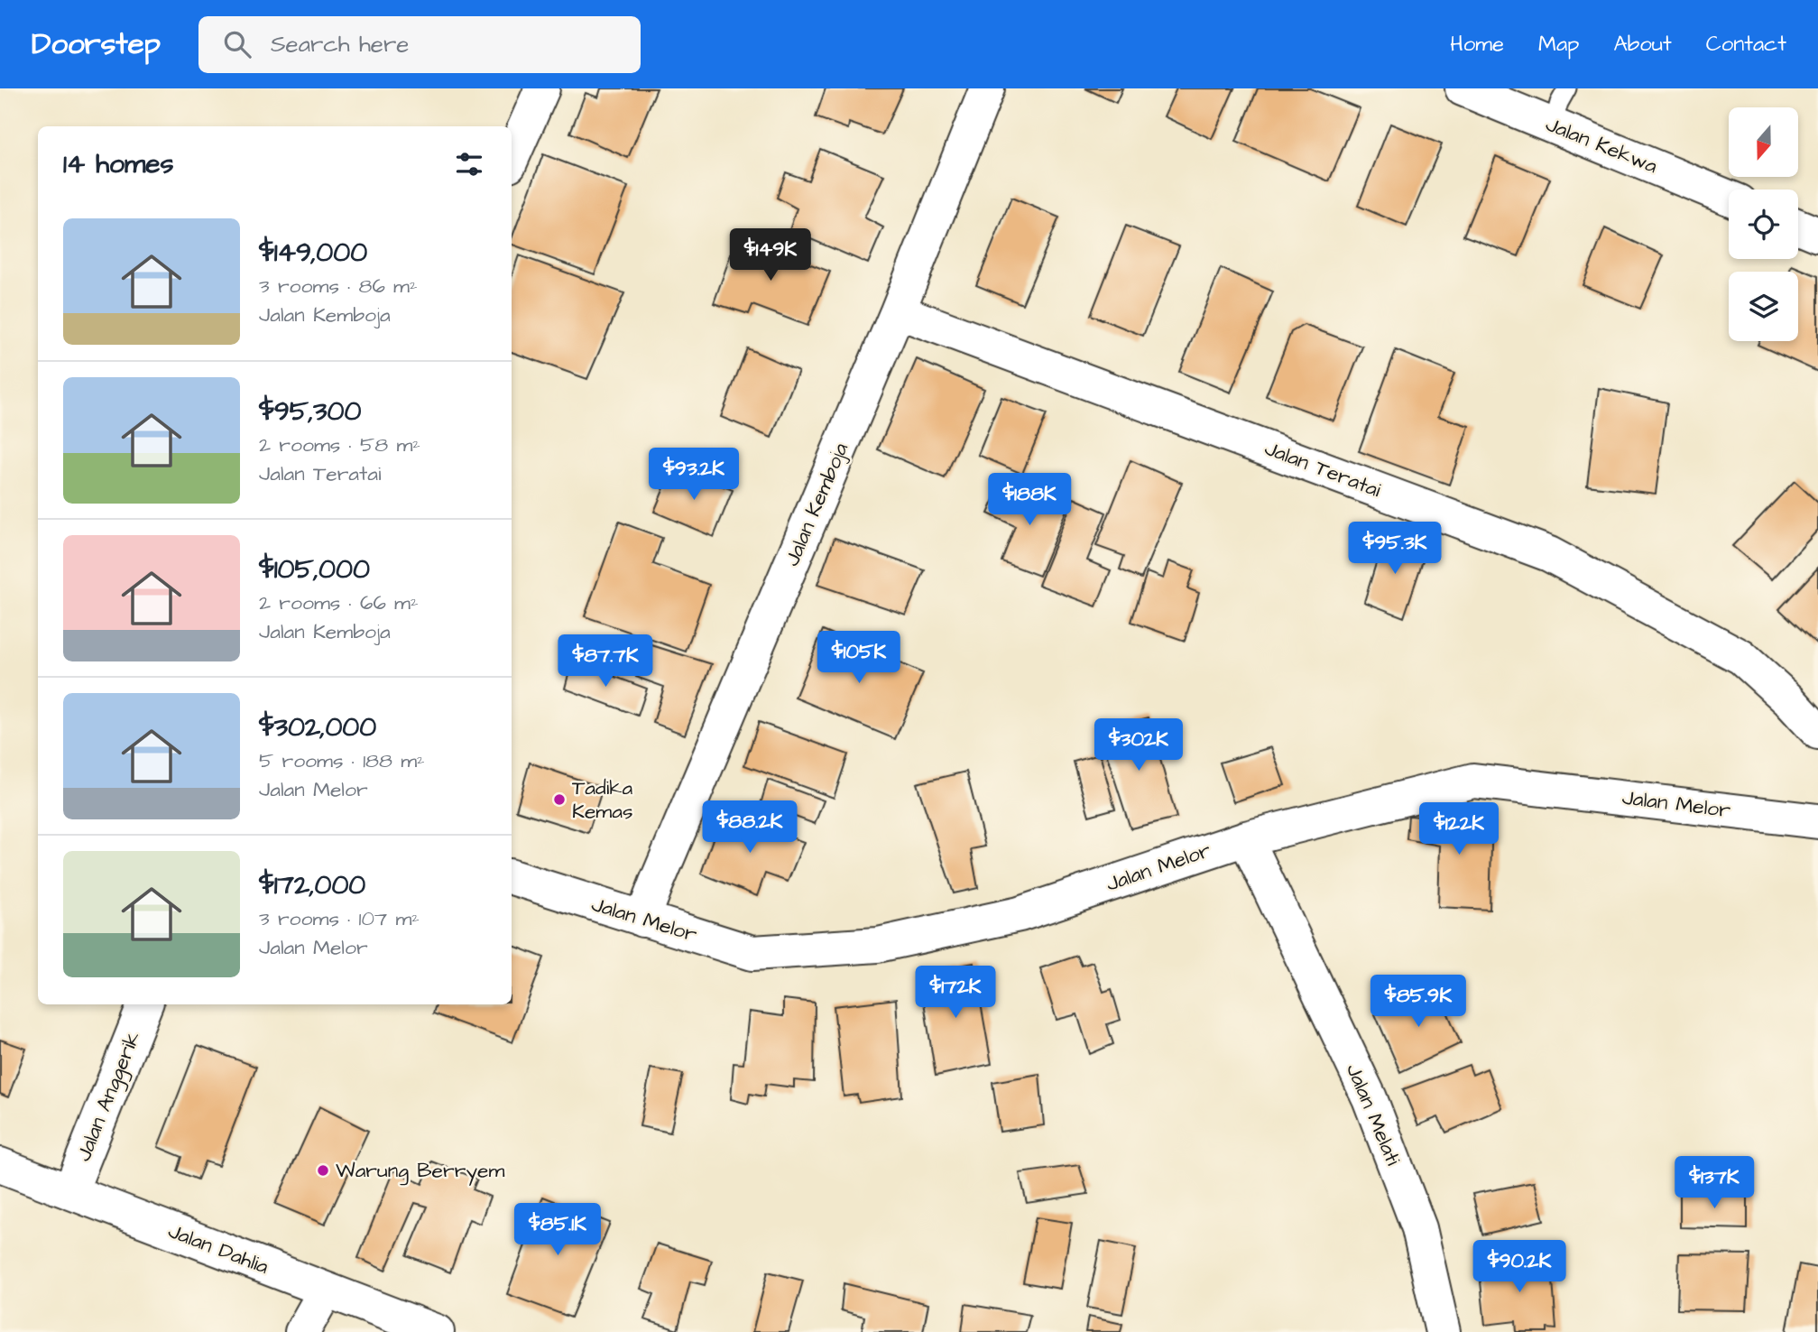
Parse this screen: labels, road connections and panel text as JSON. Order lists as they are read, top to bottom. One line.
{"streets":{"street":["Jalan Kekwa","Jalan Teratai","Jalan Kemboja","Jalan Melor","Jalan Anggerik","Jalan Melati","Jalan Dahlia"]},"crossings":[["Jalan Teratai","Jalan Kemboja"],["Jalan Kemboja","Jalan Melor"],["Jalan Melor","Jalan Melati"],["Jalan Anggerik","Jalan Dahlia"]],"places":["Tadika Kemas","Warung Berryem"],"north":"bottom","page":{"header":"Doorstep","search":"Search here","nav":["Home","Map","About","Contact"],"heading":"14 homes","list":[{"name":"$149,000","note":"3 rooms · 86 m² · Jalan Kemboja"},{"name":"$95,300","note":"2 rooms · 58 m² · Jalan Teratai"},{"name":"$105,000","note":"2 rooms · 66 m² · Jalan Kemboja"},{"name":"$302,000","note":"5 rooms · 188 m² · Jalan Melor"},{"name":"$172,000","note":"3 rooms · 107 m² · Jalan Melor"}],"price":["$149K","$93.2K","$188K","$95.3K","$105K","$87.7K","$302K","$88.2K","$122K","$172K","$85.9K","$137K","$85.1K","$90.2K"]}}
